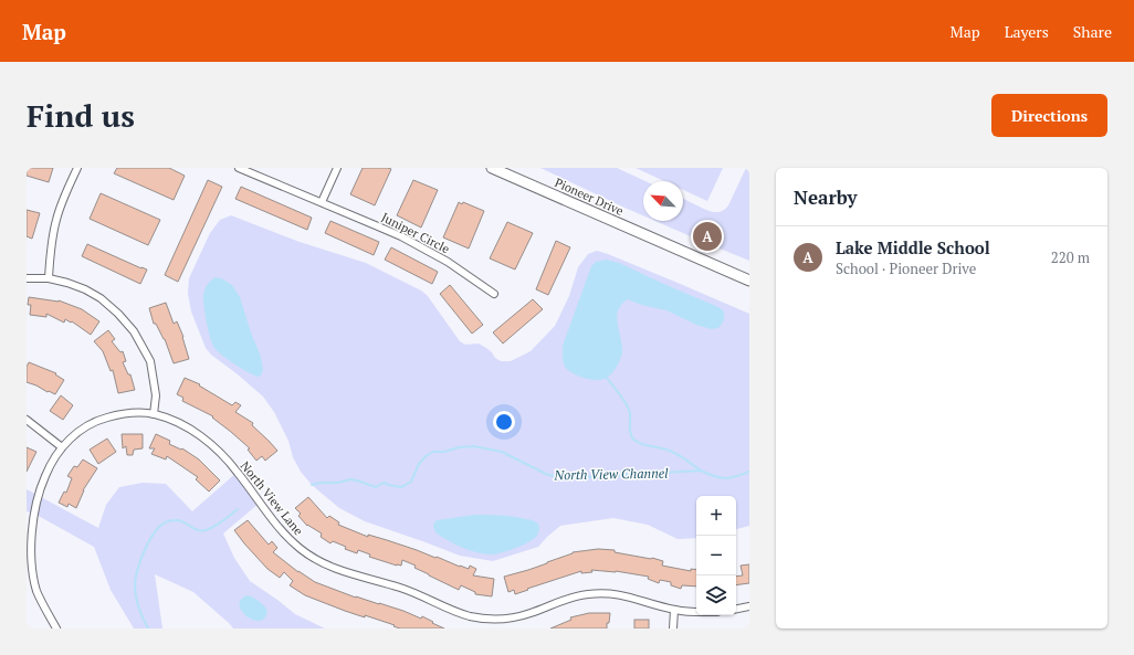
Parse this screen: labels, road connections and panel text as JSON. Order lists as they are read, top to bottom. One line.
{"streets":{"street":["Pioneer Drive","Juniper Circle","North View Lane"]},"water":["North View Channel"],"north":"top left","page":{"header":"Map","nav":["Map","Layers","Share"],"buttons":"Directions","title":"Find us","heading":"Nearby","pins":"A","list":[{"mark":"A","name":"Lake Middle School","note":"School · Pioneer Drive","value":"220 m"}],"map_buttons":["+","−"]}}
